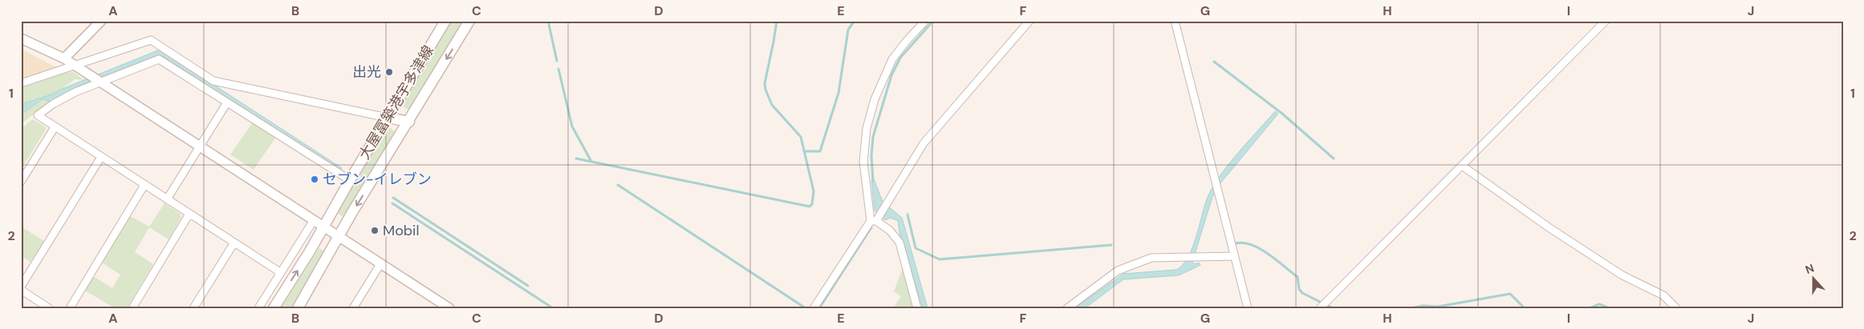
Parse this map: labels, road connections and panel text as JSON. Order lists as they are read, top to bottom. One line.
{"streets":{"main road":["大屋冨築港宇多津線"]},"places":["出光","セブン-イレブン","Mobil"],"north":"top","grid":{"columns":["A","B","C","D","E","F","G","H","I","J"],"rows":["1","2"]}}
